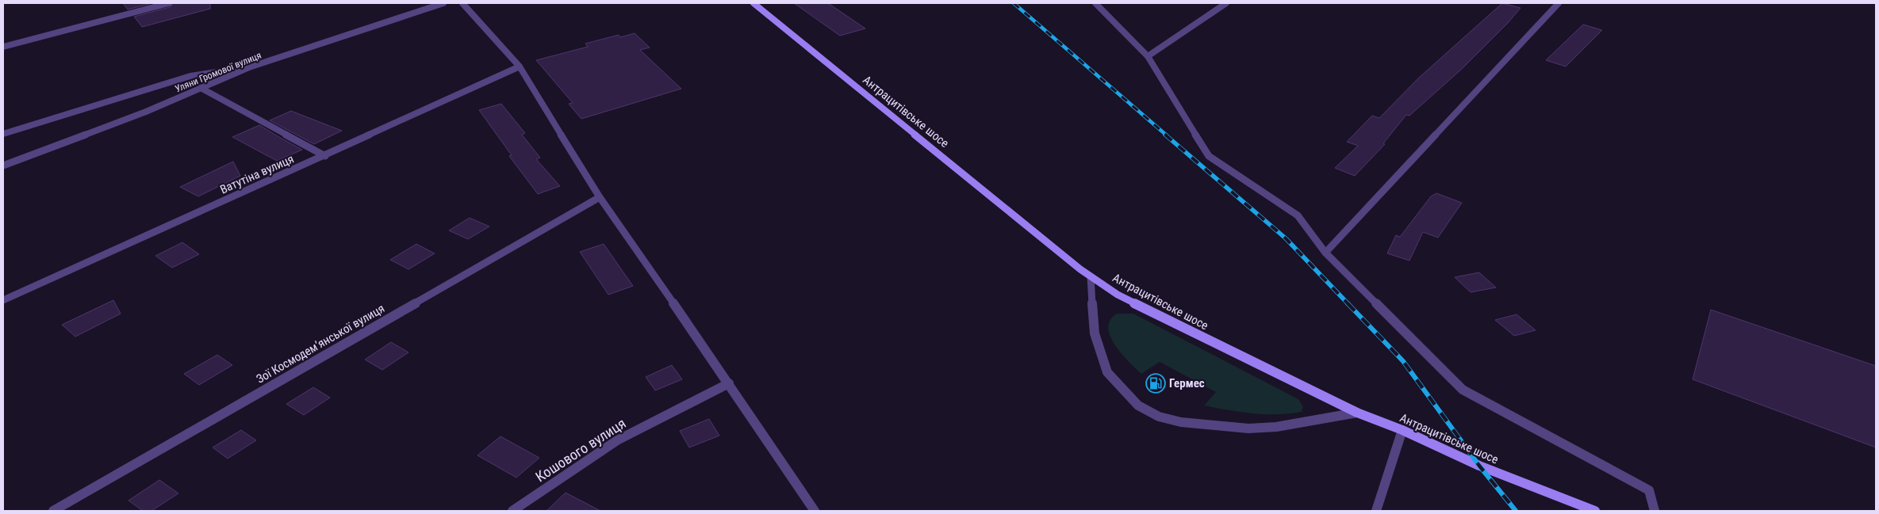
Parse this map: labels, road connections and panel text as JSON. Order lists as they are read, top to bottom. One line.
{"streets":{"main road":["Антрацитівське шосе"],"street":["Уляни Громової вулиця","Ватутіна вулиця","Зої Космодем’янської вулиця","Кошового вулиця"]},"places":{"fuel station":["Гермес"]}}
